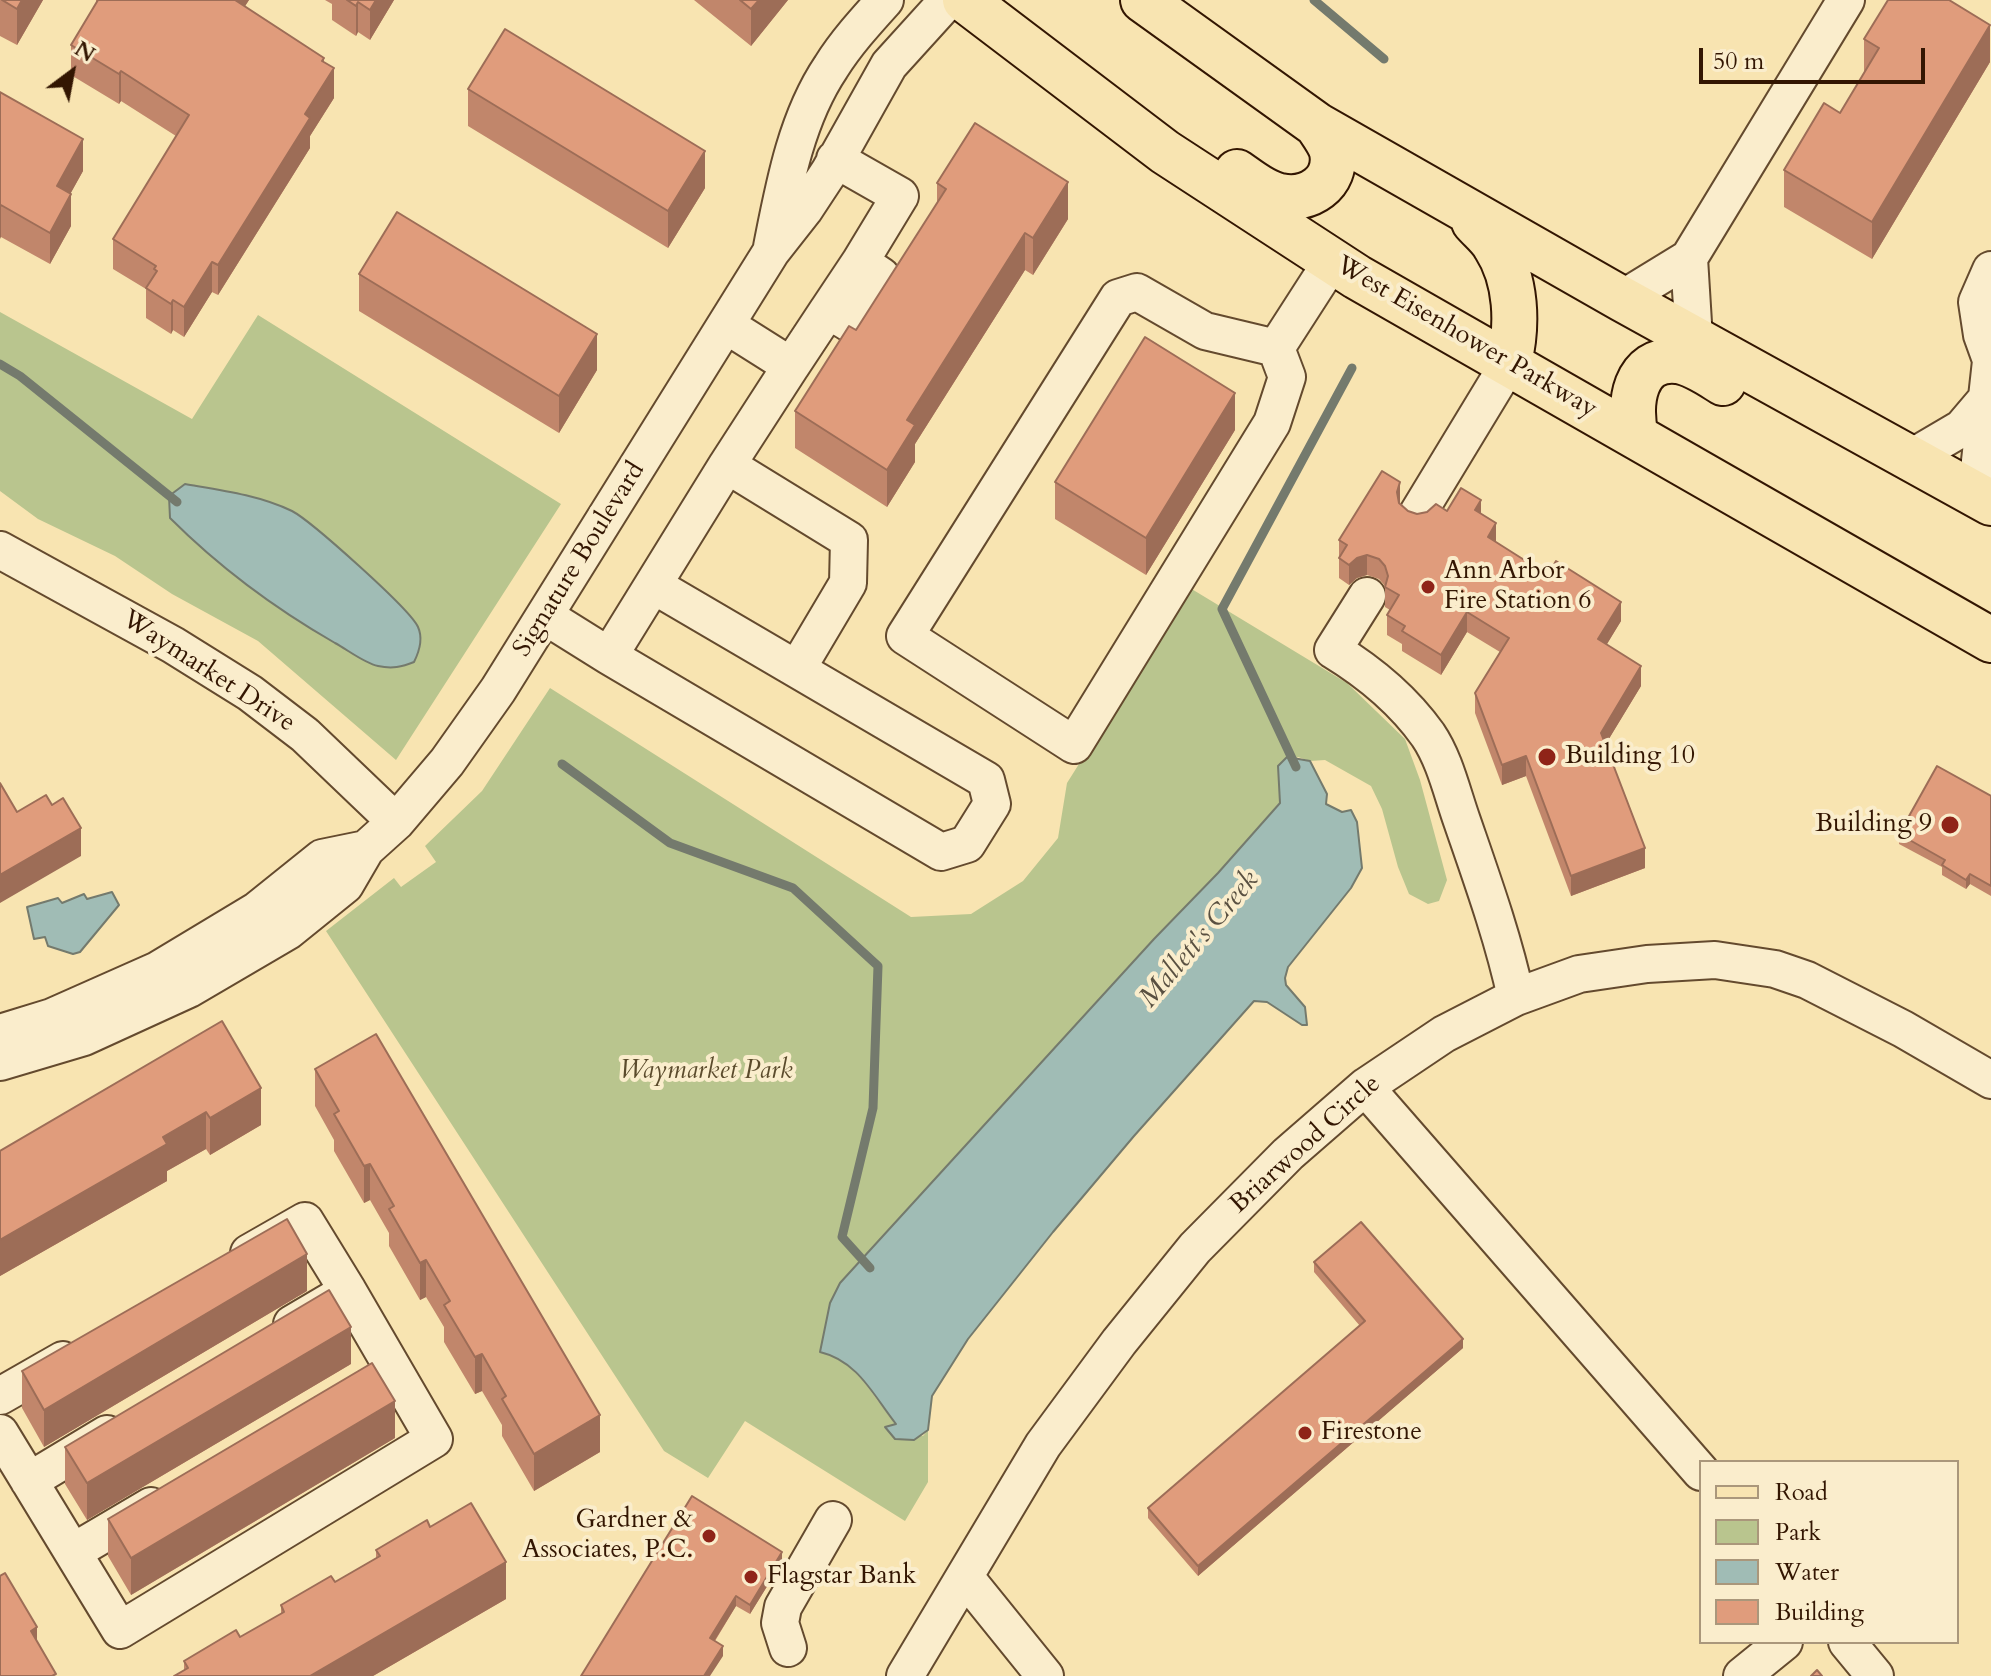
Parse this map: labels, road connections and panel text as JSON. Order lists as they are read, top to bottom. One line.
{"streets":{"main road":["West Eisenhower Parkway"],"street":["Signature Boulevard","Waymarket Drive","Briarwood Circle"]},"crossings":[["West Eisenhower Parkway","Signature Boulevard"],["Signature Boulevard","Waymarket Drive"]],"water":["Mallett's Creek"],"parks":["Waymarket Park"],"places":["Ann Arbor Fire Station 6","Building 10","Building 9","Firestone","Gardner & Associates, P.C.","Flagstar Bank"],"legend":["Road","Park","Water","Building"],"scale_bar":"50 m","north":"top right"}
